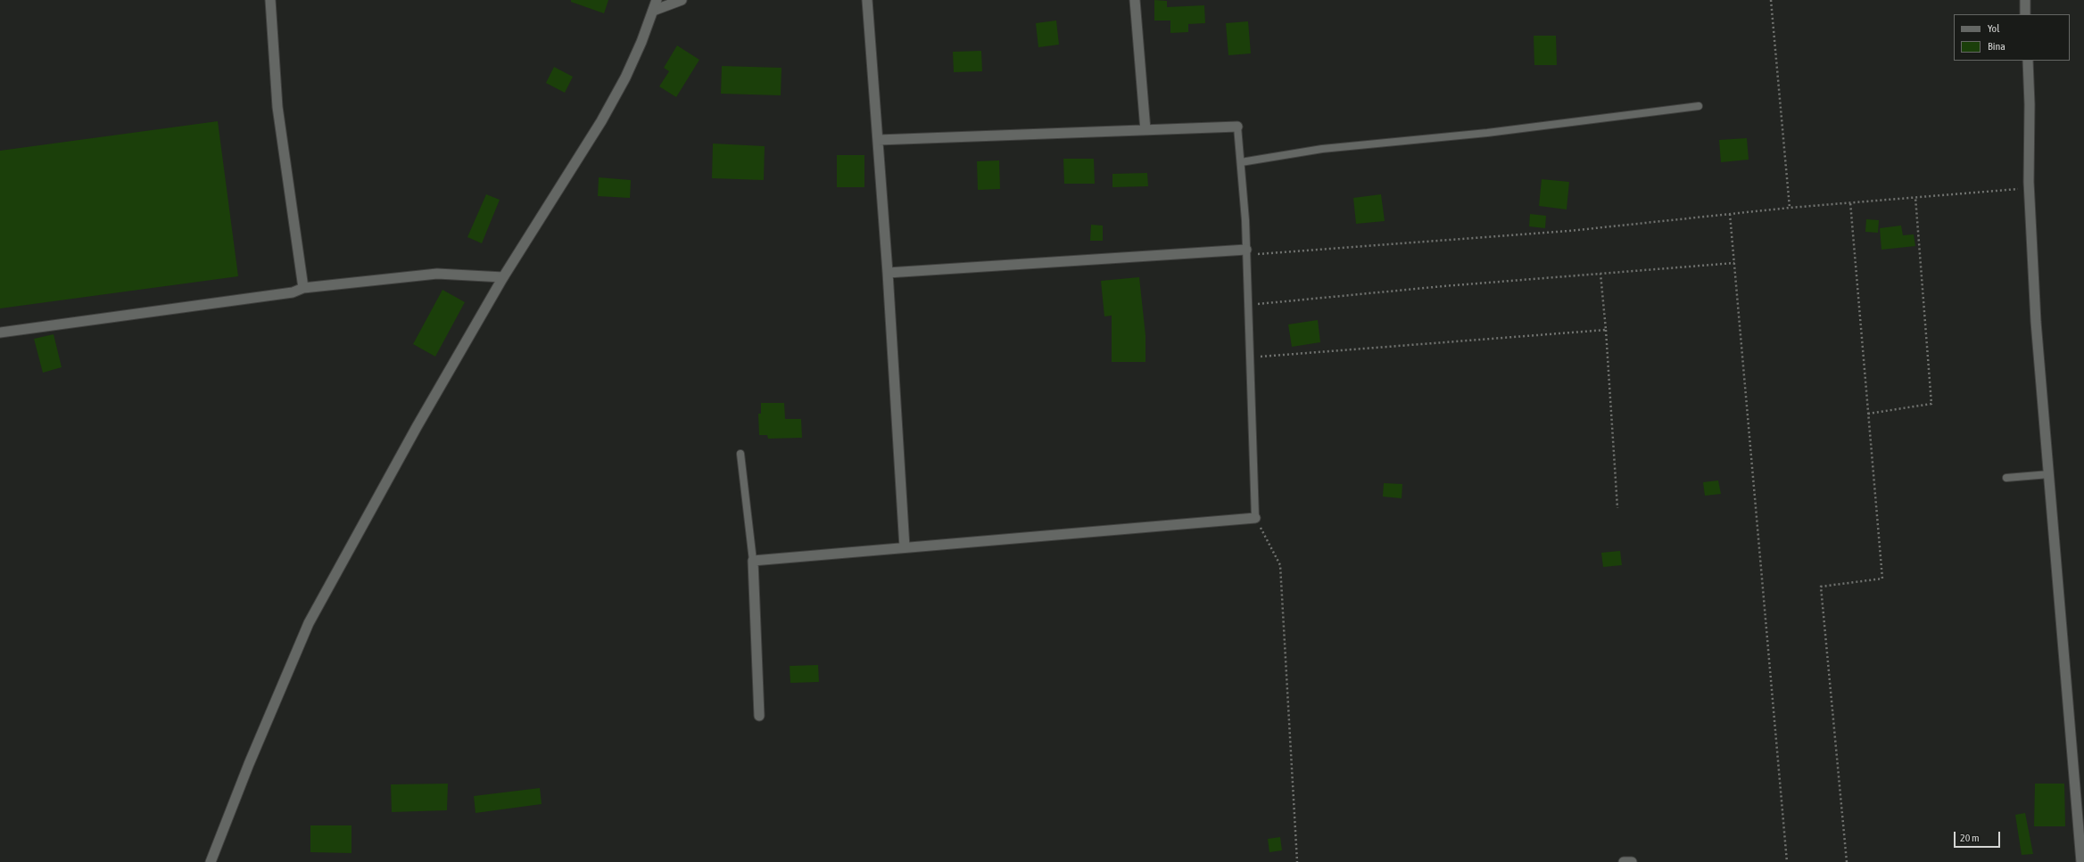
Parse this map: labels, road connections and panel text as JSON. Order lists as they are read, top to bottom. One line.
{"legend":["Yol","Bina"],"scale_bar":"20 m"}
